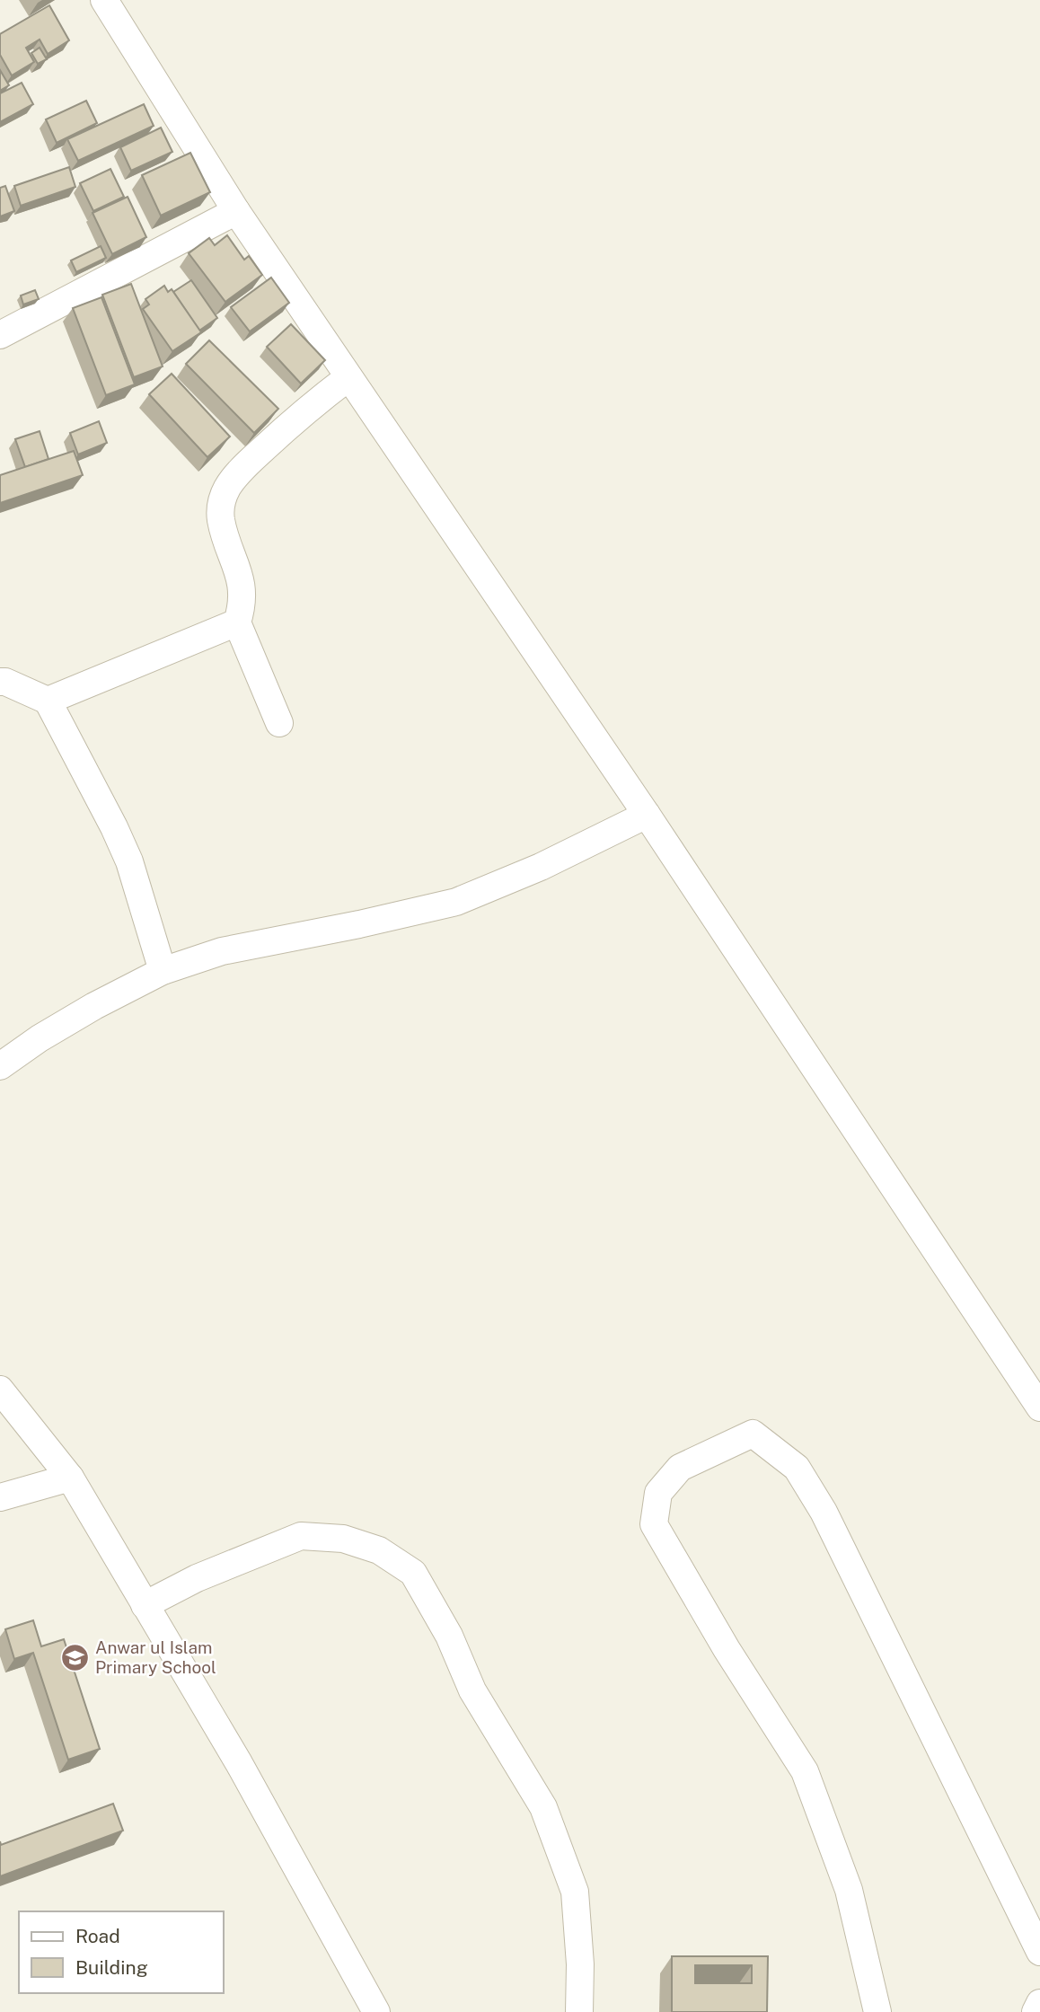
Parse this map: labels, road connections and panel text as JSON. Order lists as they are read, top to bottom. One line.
{"places":{"school or university":["Anwar ul Islam Primary School"]},"legend":["Road","Building"]}
